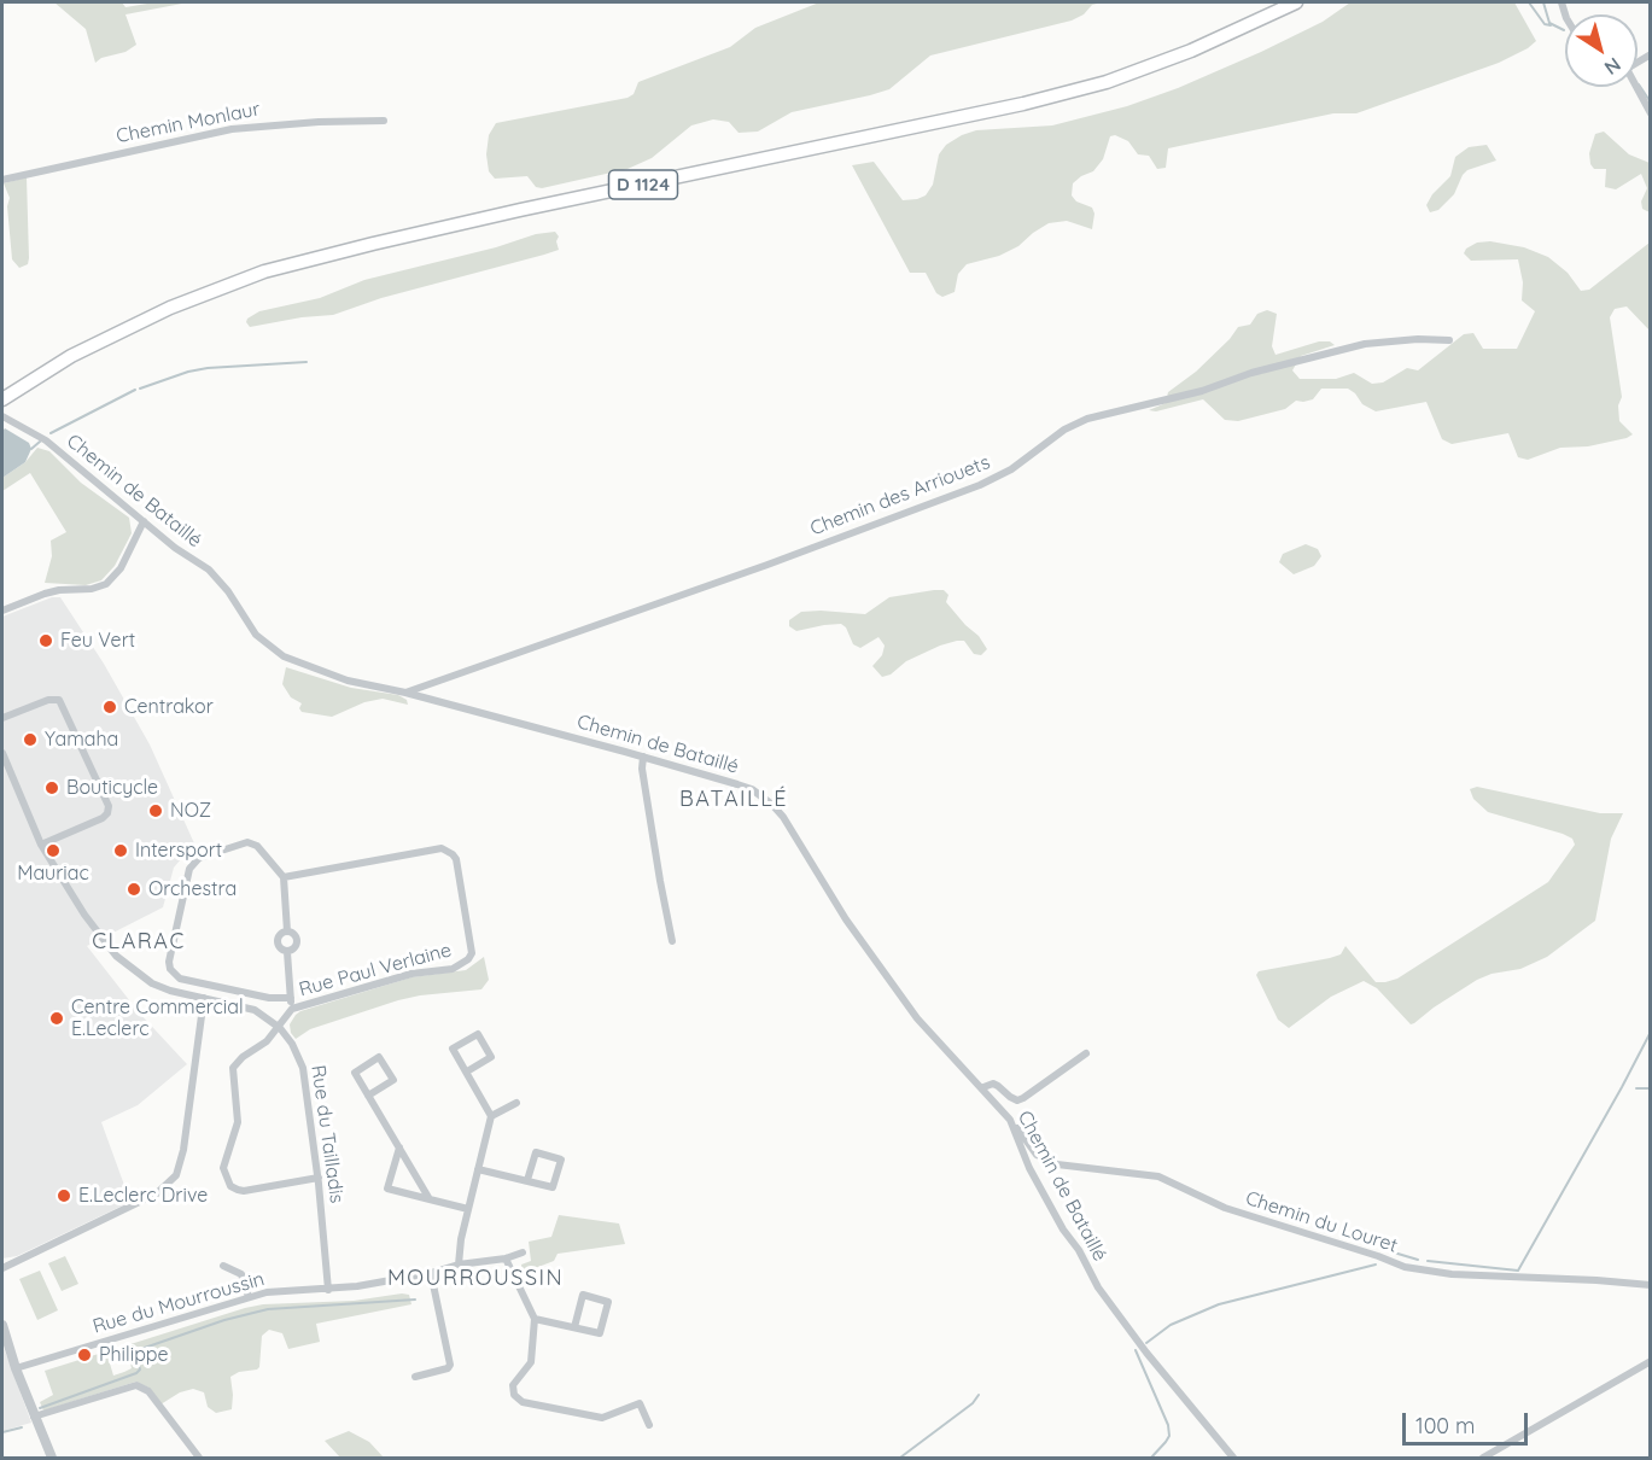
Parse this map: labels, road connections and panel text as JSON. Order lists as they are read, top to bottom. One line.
{"streets":{"highway":["D 1124"],"street":["Chemin Monlaur","Chemin de Bataillé","Chemin des Arriouets","Rue Paul Verlaine","Rue du Tailladis","Chemin du Louret","Rue du Mourroussin"]},"crossings":[["Chemin de Bataillé","Chemin des Arriouets"],["Chemin de Bataillé","Chemin du Louret"],["Rue Paul Verlaine","Rue du Tailladis"],["Rue du Tailladis","Rue du Mourroussin"]],"districts":["BATAILLÉ","CLARAC","MOURROUSSIN"],"places":["Feu Vert","Centrakor","Yamaha","Bouticycle","NOZ","Mauriac","Intersport","Orchestra","Centre Commercial E.Leclerc","E.Leclerc Drive","Philippe"],"scale_bar":"100 m","north":"bottom right"}
